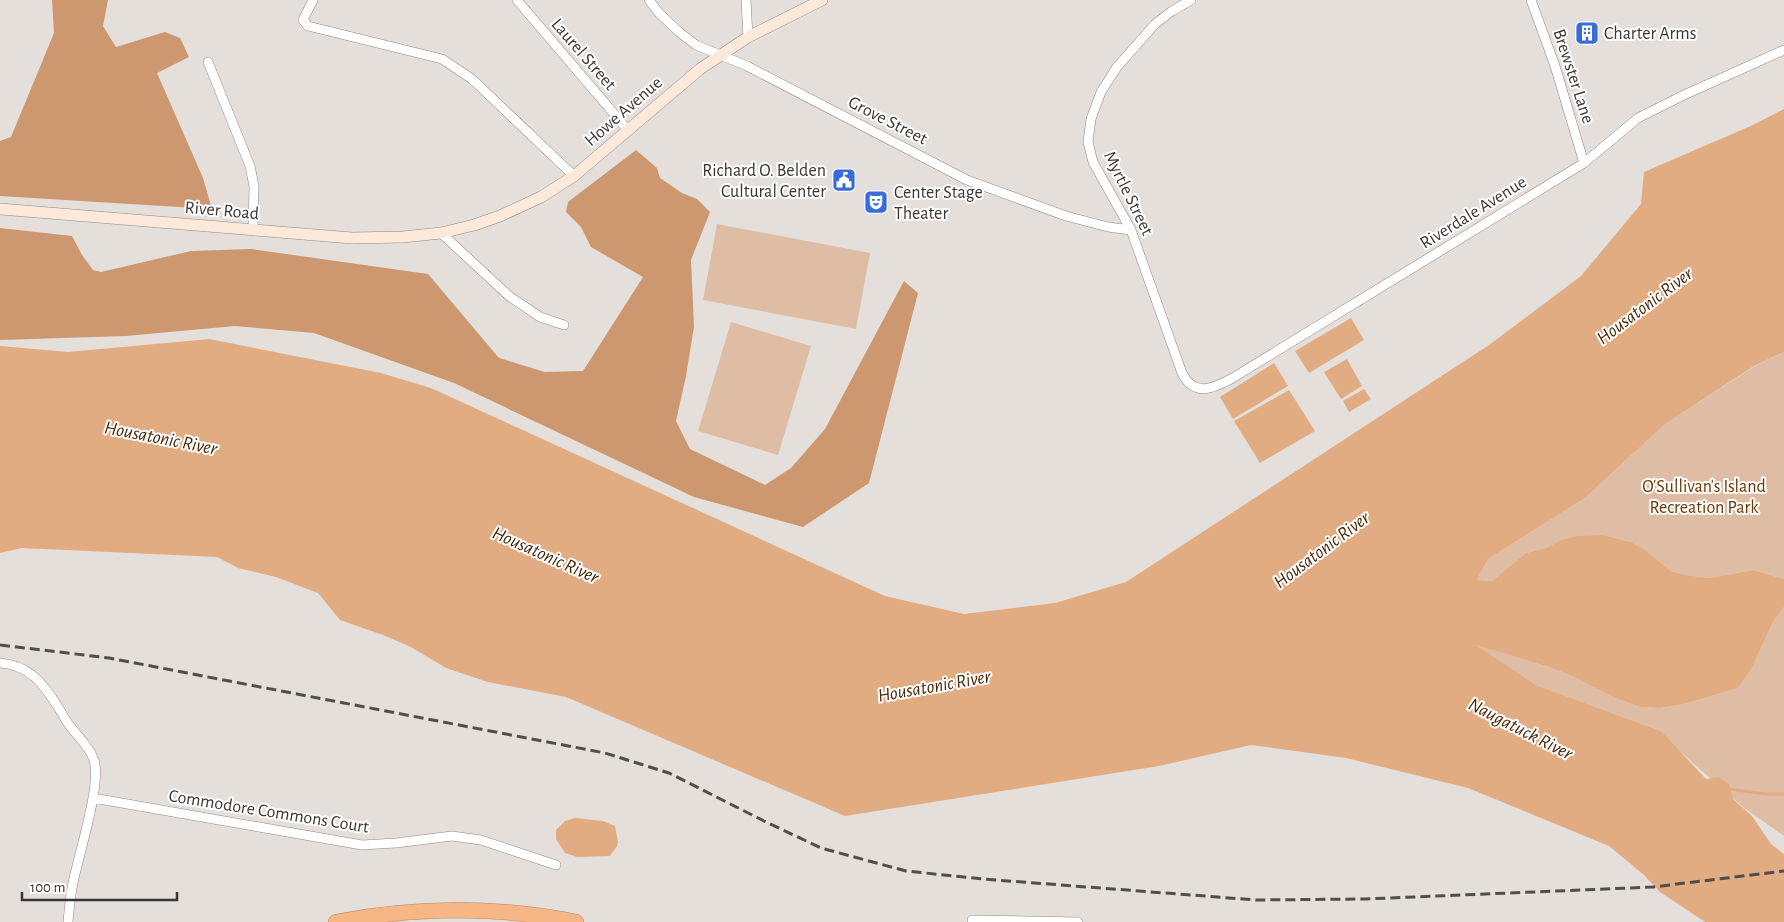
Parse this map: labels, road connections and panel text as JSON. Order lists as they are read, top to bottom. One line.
{"streets":{"main road":["Howe Avenue","River Road"],"street":["Laurel Street","Brewster Lane","Grove Street","Myrtle Street","Riverdale Avenue","Commodore Commons Court"]},"crossings":[["Laurel Street","Howe Avenue"],["Brewster Lane","Riverdale Avenue"],["Howe Avenue","Grove Street"],["Howe Avenue","River Road"],["Grove Street","Myrtle Street"],["Myrtle Street","Riverdale Avenue"]],"water":["Housatonic River","Naugatuck River"],"parks":["O'Sullivan's Island Recreation Park"],"places":{"building":["Charter Arms"],"public building":["Richard O. Belden Cultural Center"],"theatre":["Center Stage Theater"]},"scale_bar":"100 m"}
